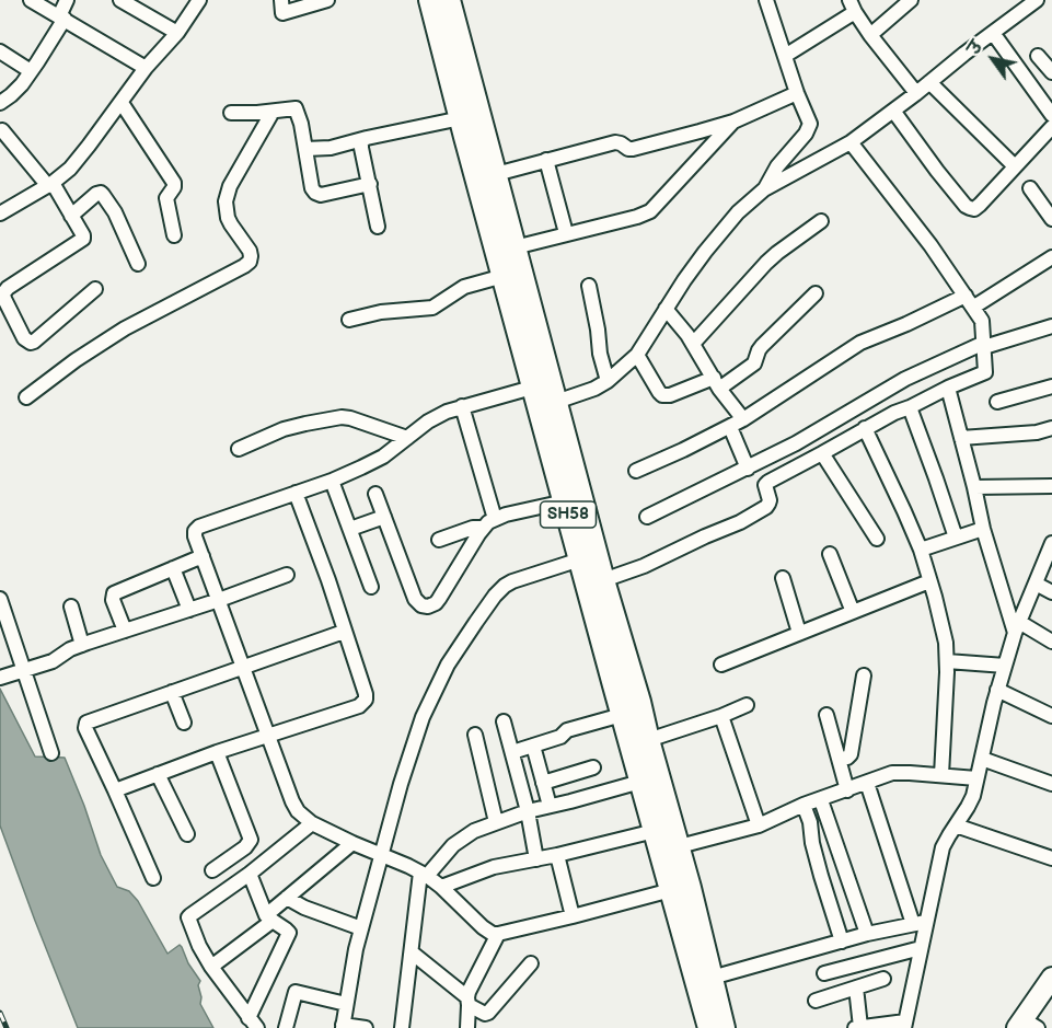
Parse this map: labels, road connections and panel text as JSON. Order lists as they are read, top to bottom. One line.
{"streets":{"main road":["SH58"]},"north":"top left"}
